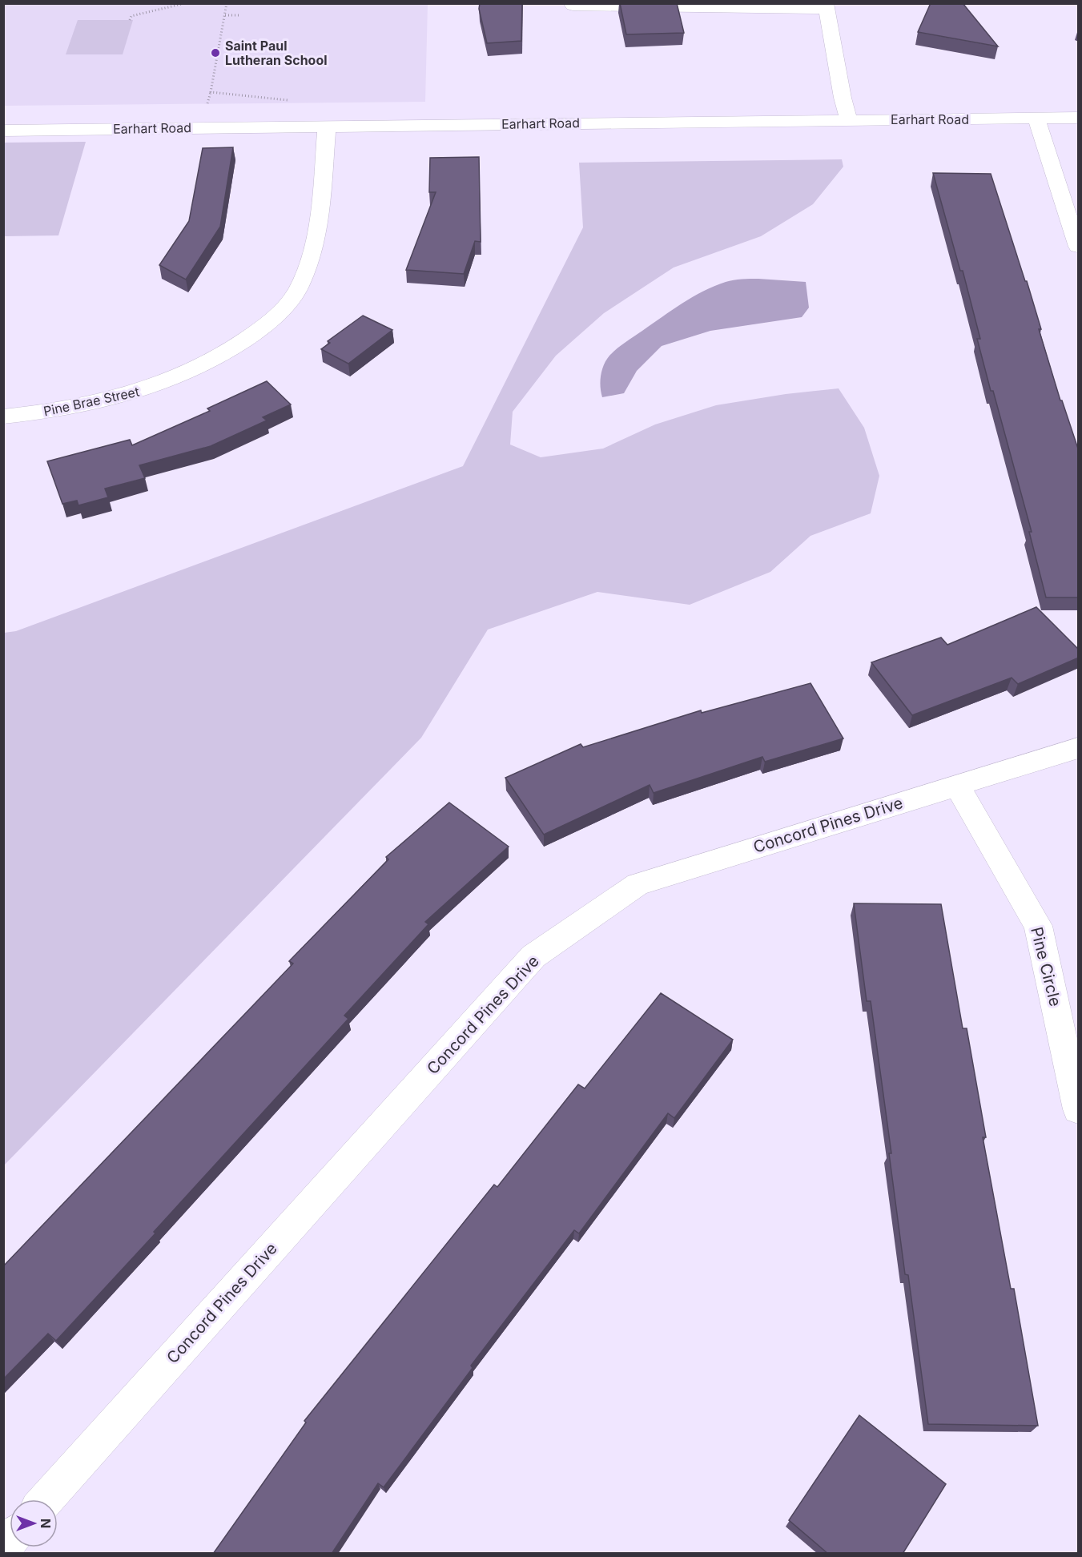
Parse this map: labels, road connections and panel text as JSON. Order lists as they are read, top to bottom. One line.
{"streets":{"street":["Earhart Road","Pine Brae Street","Concord Pines Drive","Pine Circle"]},"crossings":[["Earhart Road","Pine Brae Street"],["Concord Pines Drive","Pine Circle"]],"places":["Saint Paul Lutheran School"],"north":"right"}
